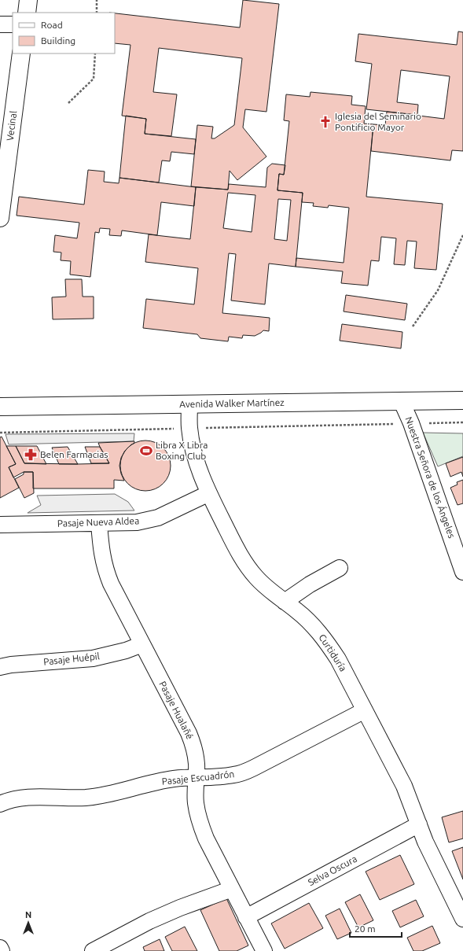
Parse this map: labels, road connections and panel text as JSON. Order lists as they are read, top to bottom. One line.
{"streets":{"main road":["Vecinal","Avenida Walker Martínez"],"street":["Nuestra Señora de los Ángeles","Pasaje Nueva Aldea","Curtiduría","Pasaje Huépil","Pasaje Hualañé","Pasaje Escuadrón","Selva Oscura"]},"crossings":[["Avenida Walker Martínez","Nuestra Señora de los Ángeles"],["Avenida Walker Martínez","Curtiduría"],["Pasaje Nueva Aldea","Curtiduría"],["Pasaje Nueva Aldea","Pasaje Hualañé"],["Curtiduría","Pasaje Escuadrón"],["Curtiduría","Selva Oscura"],["Pasaje Huépil","Pasaje Hualañé"],["Pasaje Hualañé","Pasaje Escuadrón"],["Pasaje Hualañé","Selva Oscura"]],"places":{"church":["Iglesia del Seminario Pontificio Mayor"],"sports":["Libra X Libra Boxing Club"],"pharmacy":["Belen Farmacias"]},"legend":["Road","Building"],"scale_bar":"20 m","north":"top"}
